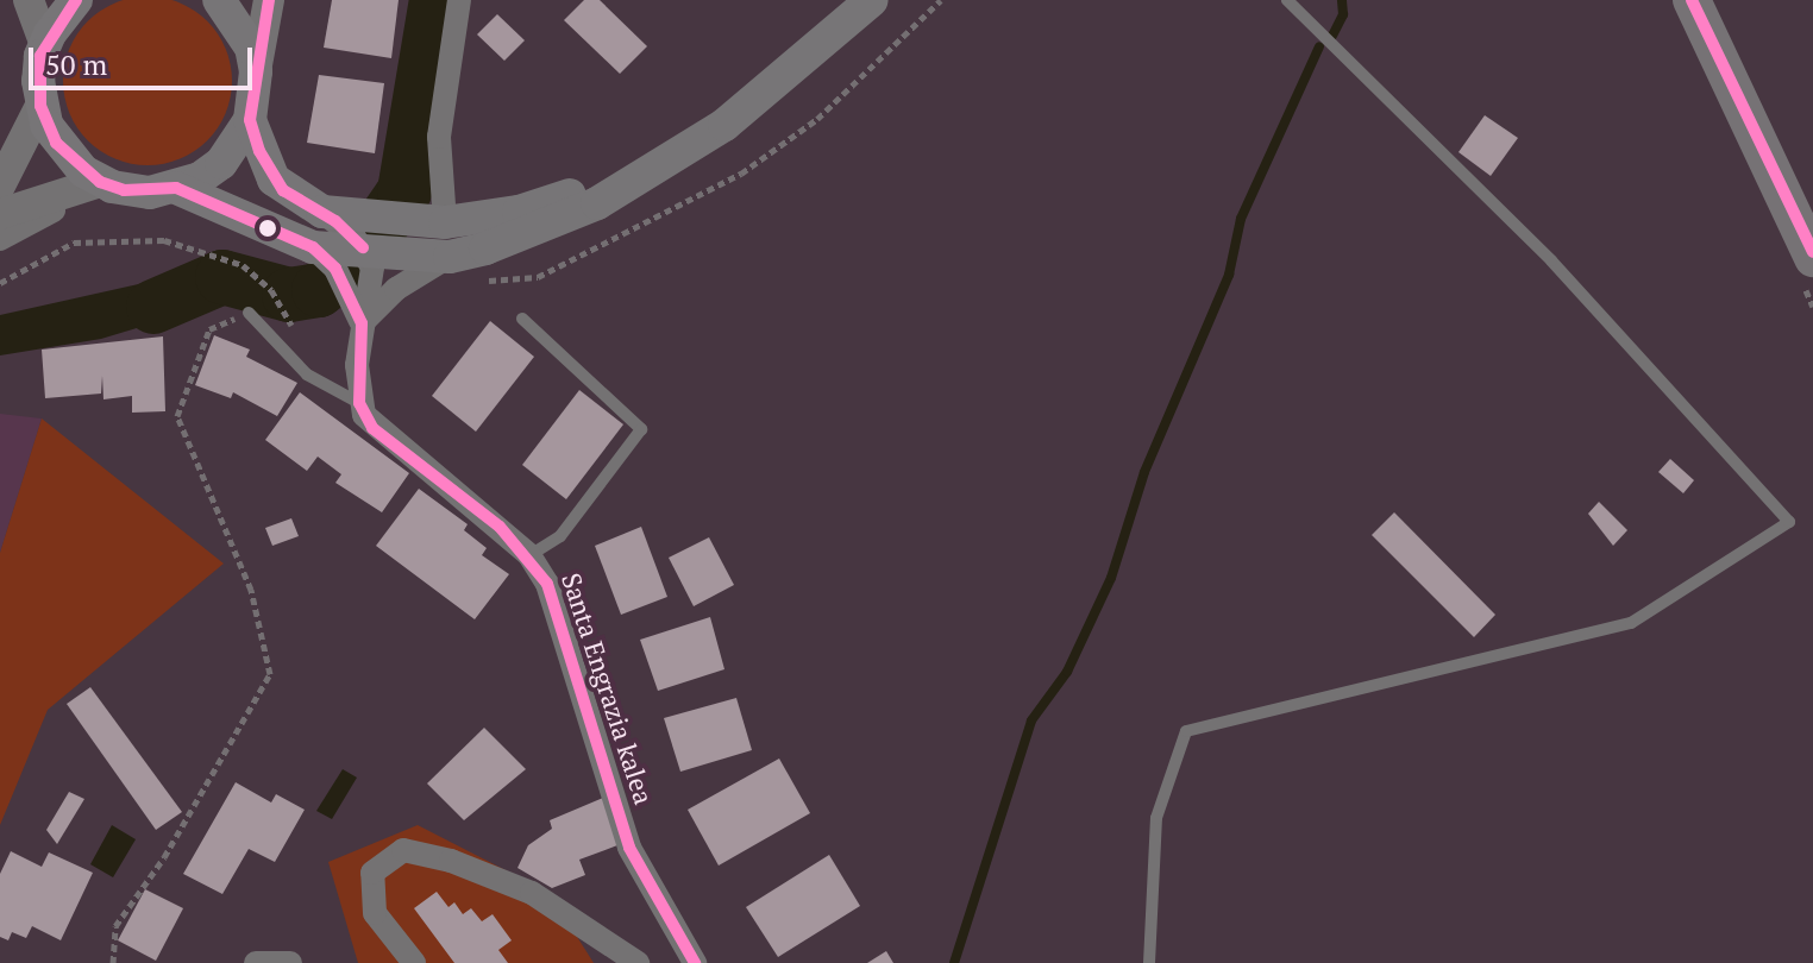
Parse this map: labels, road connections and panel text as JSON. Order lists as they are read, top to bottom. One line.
{"streets":{"street":["Santa Engrazia kalea"]},"scale_bar":"50 m"}
